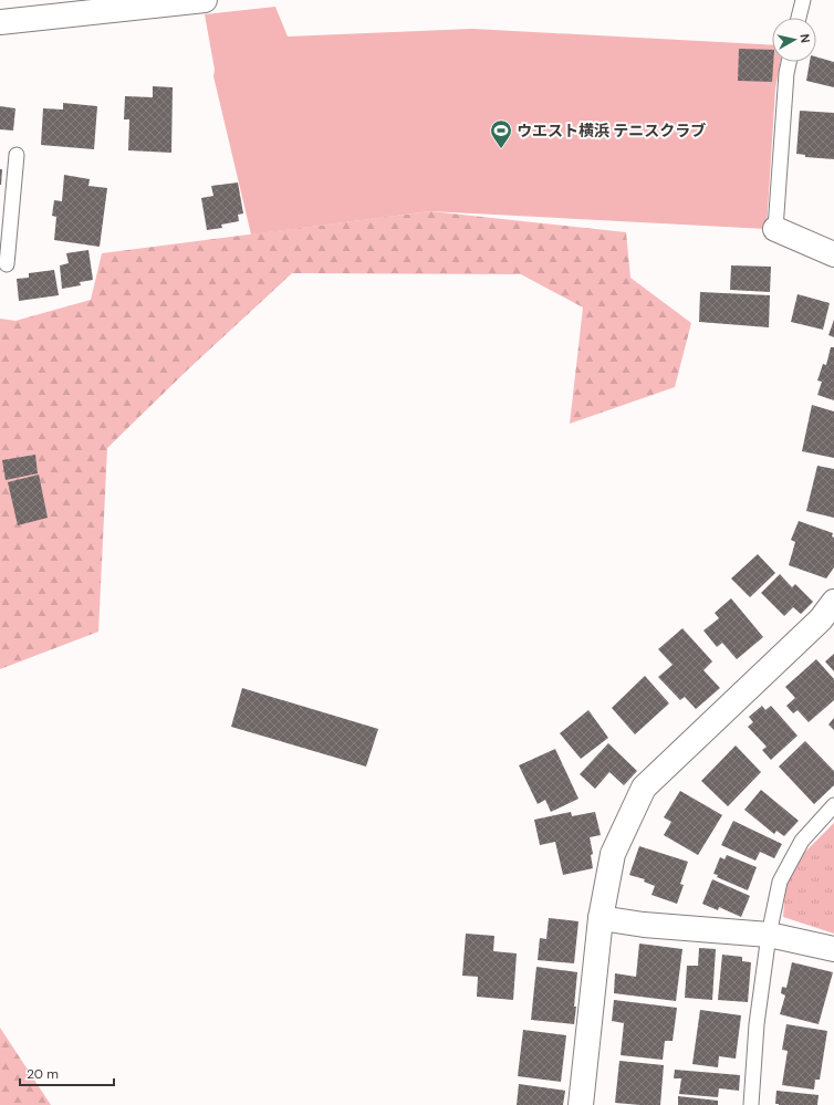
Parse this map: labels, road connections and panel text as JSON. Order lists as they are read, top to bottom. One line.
{"places":{"sports":["ウエスト横浜 テニスクラブ"]},"scale_bar":"20 m","north":"right"}
